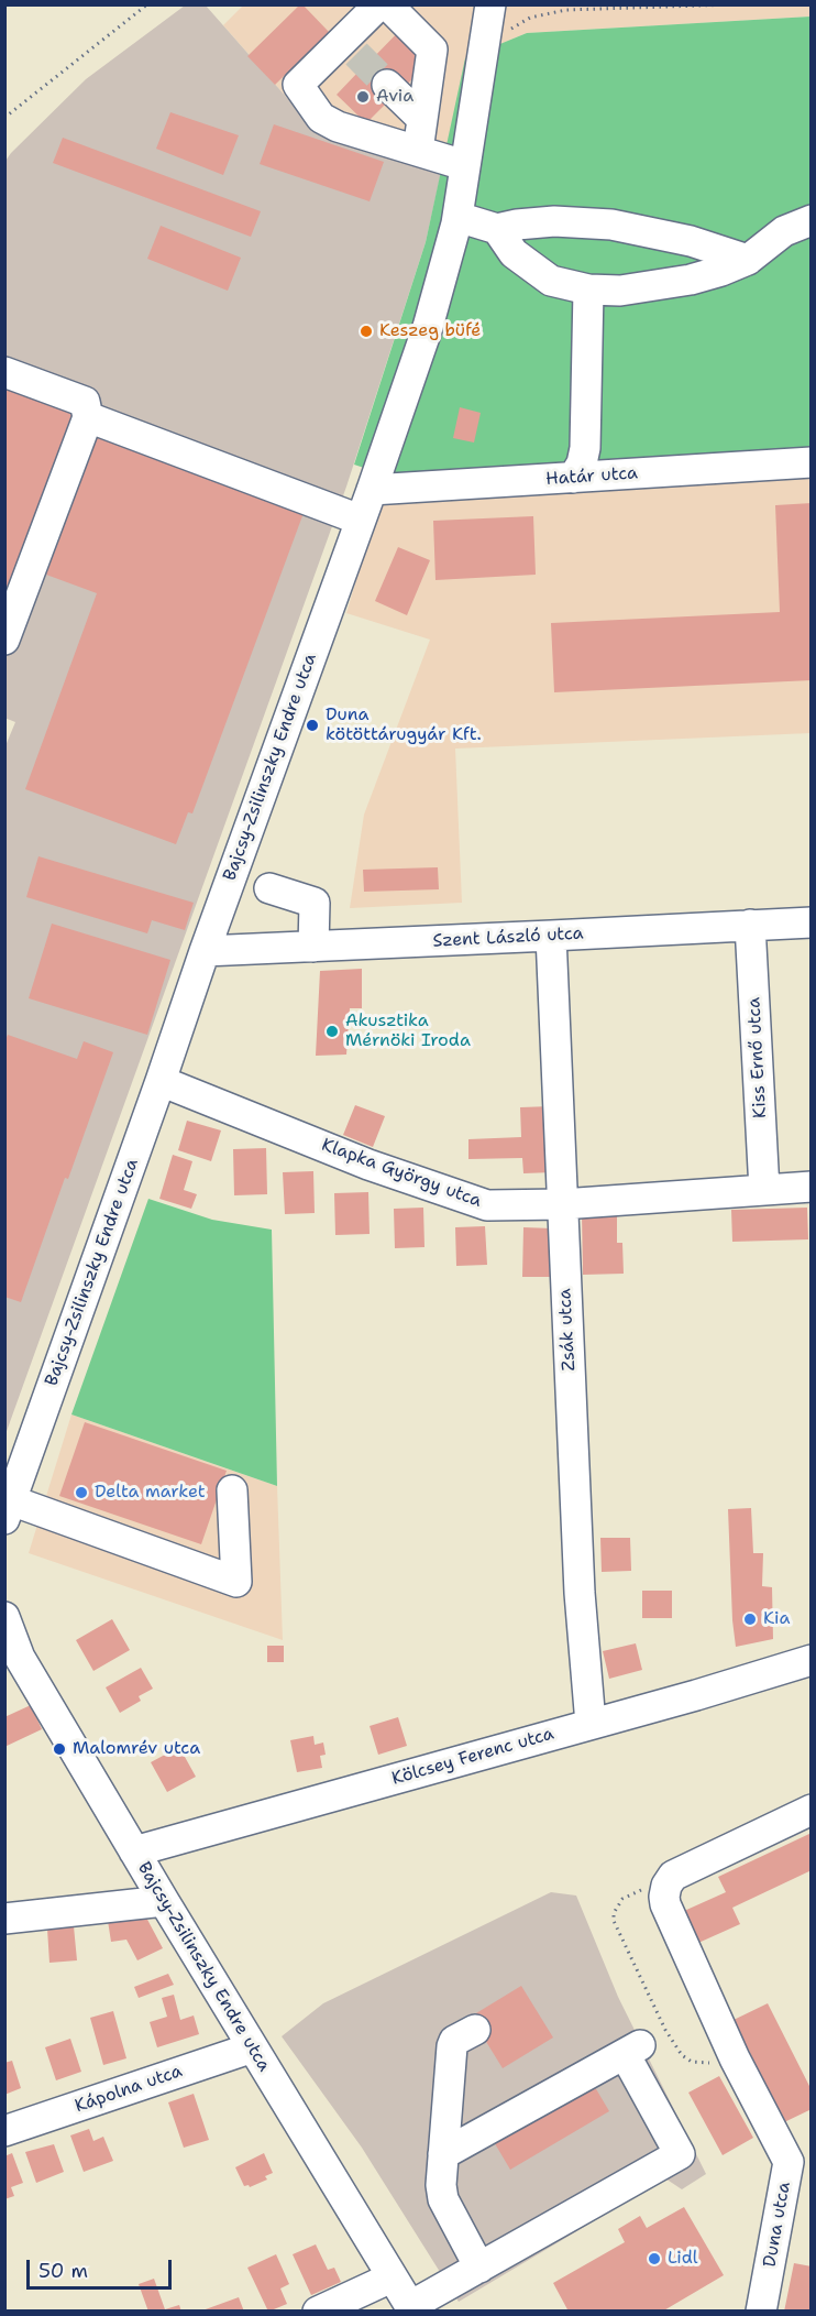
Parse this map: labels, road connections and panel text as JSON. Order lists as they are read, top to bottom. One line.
{"streets":{"street":["Határ utca","Bajcsy-Zsilinszky Endre utca","Szent László utca","Kiss Ernő utca","Klapka György utca","Zsák utca","Kölcsey Ferenc utca","Kápolna utca","Duna utca"]},"crossings":[["Határ utca","Bajcsy-Zsilinszky Endre utca"],["Bajcsy-Zsilinszky Endre utca","Szent László utca"],["Bajcsy-Zsilinszky Endre utca","Klapka György utca"],["Bajcsy-Zsilinszky Endre utca","Kölcsey Ferenc utca"],["Bajcsy-Zsilinszky Endre utca","Kápolna utca"],["Szent László utca","Kiss Ernő utca"],["Szent László utca","Zsák utca"],["Kiss Ernő utca","Klapka György utca"],["Klapka György utca","Zsák utca"],["Zsák utca","Kölcsey Ferenc utca"]],"places":["Avia","Keszeg büfé","Duna kötöttárugyár Kft.","Akusztika Mérnöki Iroda","Delta market","Kia","Malomrév utca","Lidl"],"scale_bar":"50 m"}
